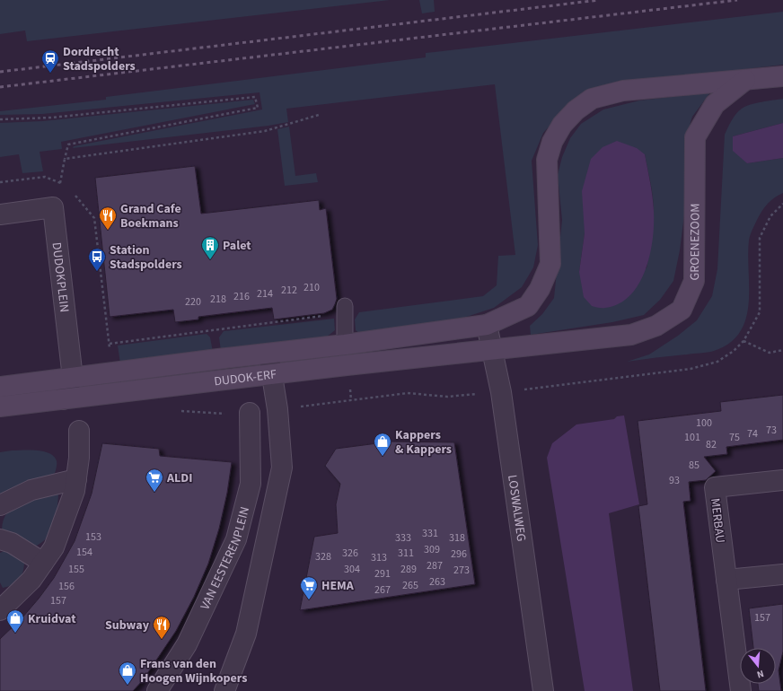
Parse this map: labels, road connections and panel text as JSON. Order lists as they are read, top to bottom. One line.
{"streets":{"street":["GROENEZOOM","DUDOKPLEIN","DUDOK-ERF","LOSWALWEG","MERBAU","VAN EESTERENPLEIN"]},"crossings":[["GROENEZOOM","DUDOK-ERF"],["GROENEZOOM","LOSWALWEG"],["DUDOKPLEIN","DUDOK-ERF"],["DUDOK-ERF","LOSWALWEG"]],"places":{"station":["Dordrecht Stadspolders"],"restaurant":["Grand Cafe Boekmans","Subway"],"building":["Palet"],"bus stop":["Station Stadspolders"],"shop":["Kappers & Kappers","Kruidvat","Frans van den Hoogen Wijnkopers"],"supermarket":["ALDI","HEMA"]},"house_numbers":["210","212","214","216","218","220","100","73","74","101","75","82","85","93","331","153","333","318","309","154","326","311","296","328","313","287","155","304","289","273","291","263","265","156","267","157","157"],"north":"bottom"}
